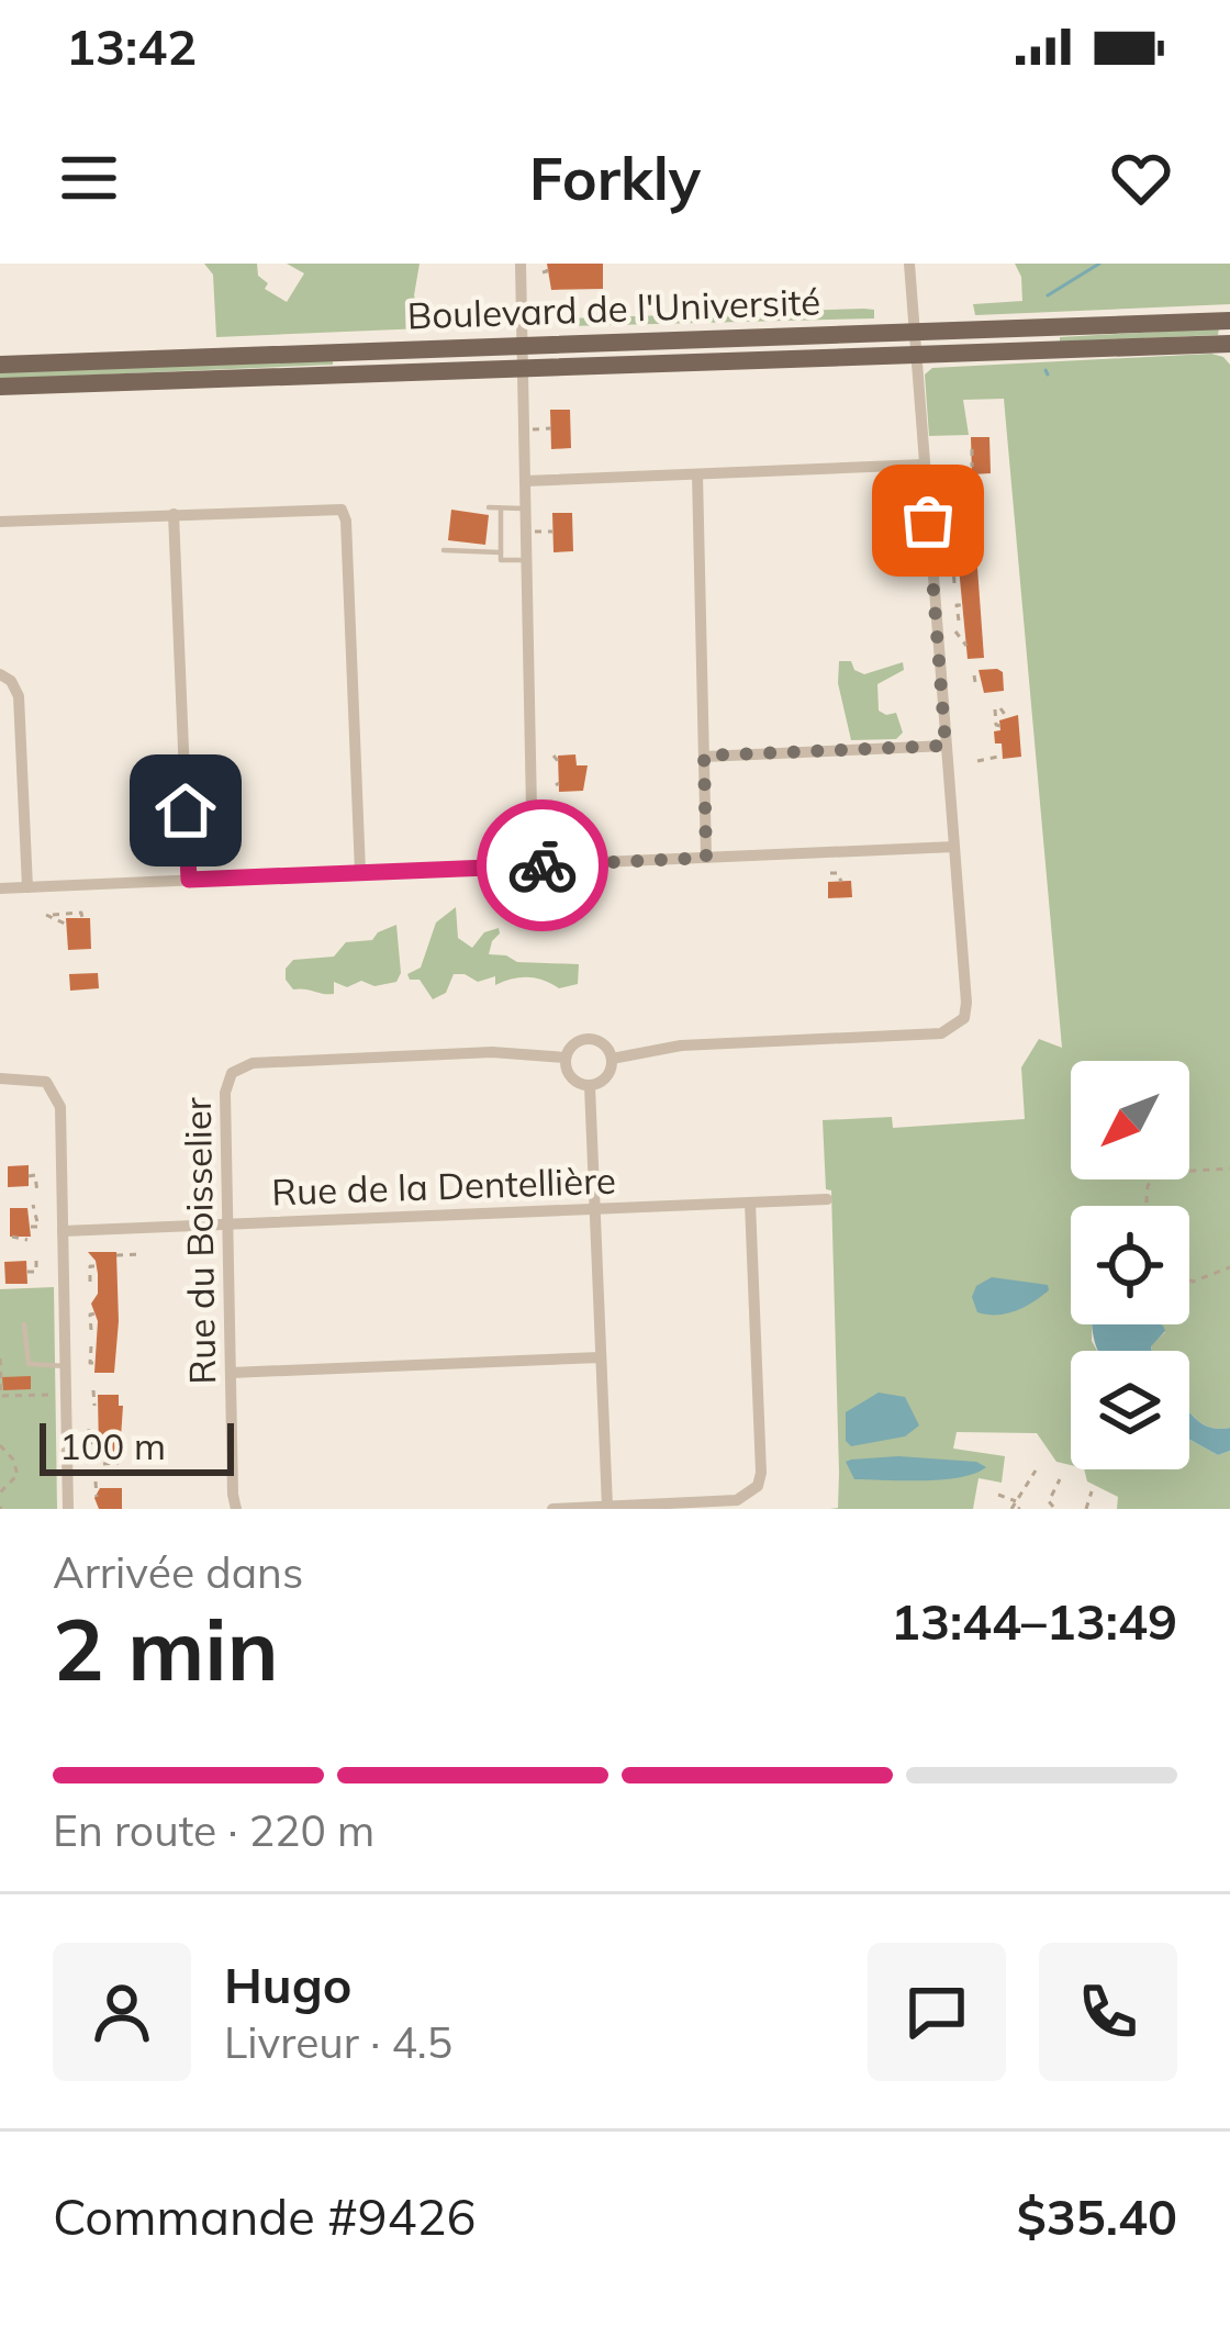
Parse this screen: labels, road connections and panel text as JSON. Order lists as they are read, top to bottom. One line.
{"streets":{"main road":["Boulevard de l'Université"],"street":["Rue de la Dentellière","Rue du Boisselier"]},"crossings":[["Rue de la Dentellière","Rue du Boisselier"]],"scale_bar":"100 m","north":"bottom left","page":{"status":"13:42","header":"Forkly","scale":"100 m","heading":["2 min","Arrivée dans","13:44–13:49"],"panel":["Hugo","Livreur · 4.5","Commande #9426","$35.40"],"bar":"En route · 220 m"}}
